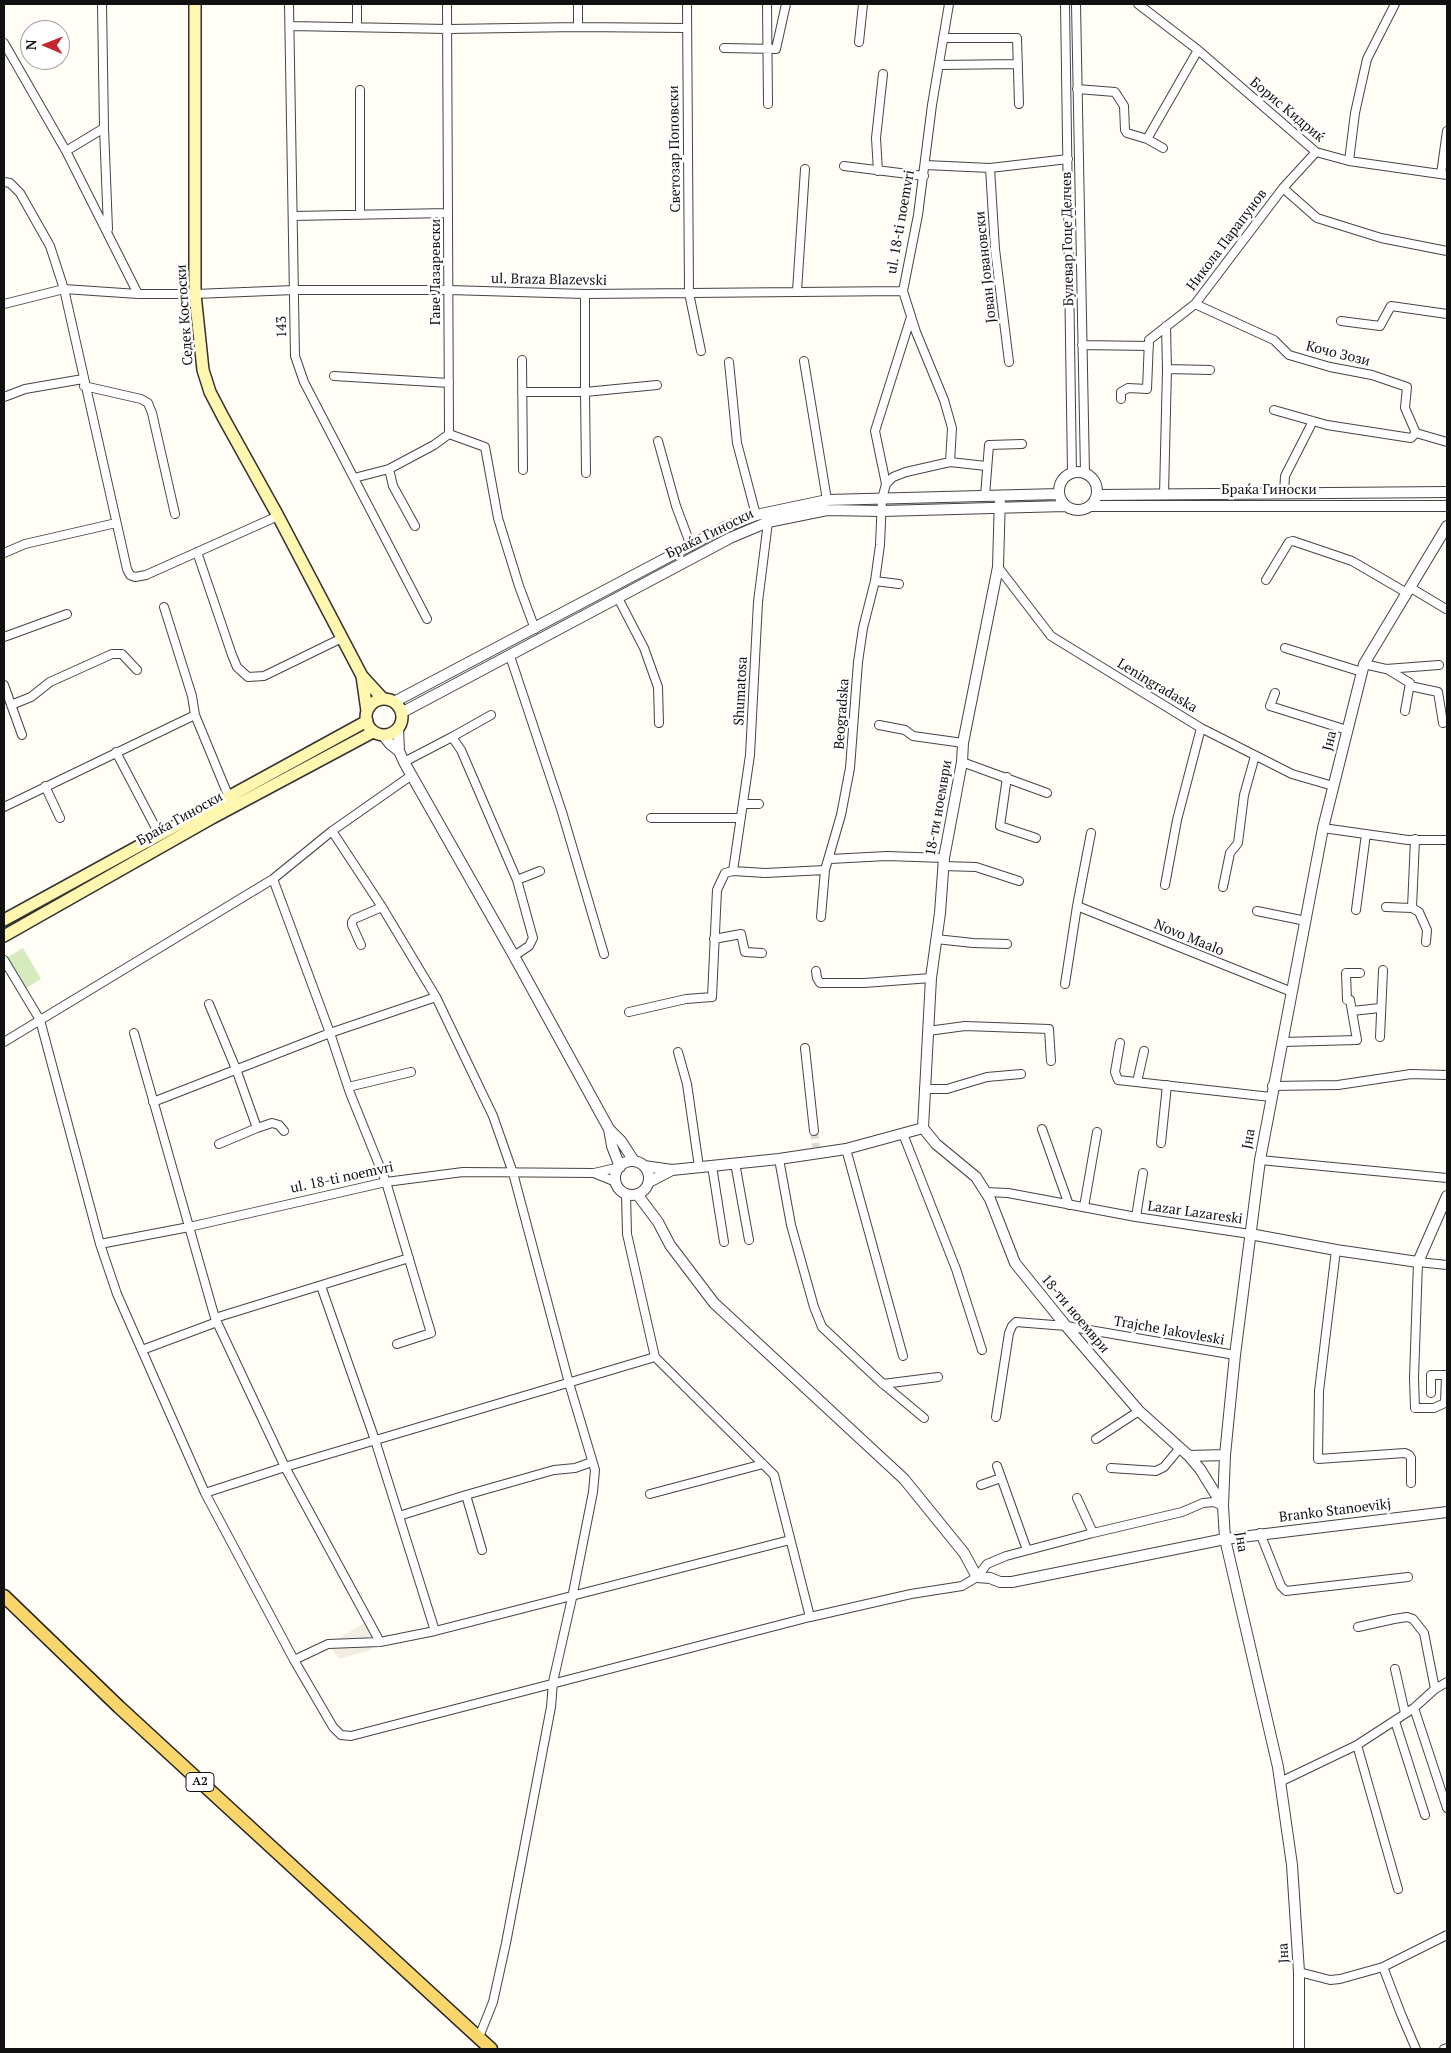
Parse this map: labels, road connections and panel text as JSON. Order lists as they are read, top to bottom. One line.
{"streets":{"main road":["Седек Костоски","Браќа Гиноски","A2"],"street":["Борис Кидриќ","Светозар Поповски","ul. 18-ti noemvri","Булевар Гоце Делчев","Никола Парапунов","Јован Јовановски","Гаве Лазаревски","ul. Braza Blazevski","143","Кочо Зози","Leningradaska","Shumatosa","Beogradska","Јна","18-ти ноември","Novo Maalo","Lazar Lazareski","Trajche Jakovleski","Branko Stanoevikj"]},"crossings":[["Борис Кидриќ","Никола Парапунов"],["Светозар Поповски","ul. Braza Blazevski"],["ul. 18-ti noemvri","ul. Braza Blazevski"],["Булевар Гоце Делчев","Браќа Гиноски"],["Никола Парапунов","Кочо Зози"],["Гаве Лазаревски","ul. Braza Blazevski"],["ul. Braza Blazevski","Седек Костоски"],["ul. Braza Blazevski","143"],["Браќа Гиноски","Shumatosa"],["Браќа Гиноски","Beogradska"],["Браќа Гиноски","18-ти ноември"],["Leningradaska","Јна"],["Leningradaska","18-ти ноември"],["Јна","18-ти ноември"],["Јна","Novo Maalo"],["Јна","Lazar Lazareski"],["Јна","Trajche Jakovleski"],["Јна","Branko Stanoevikj"],["18-ти ноември","Lazar Lazareski"],["18-ти ноември","Trajche Jakovleski"]],"north":"left"}
